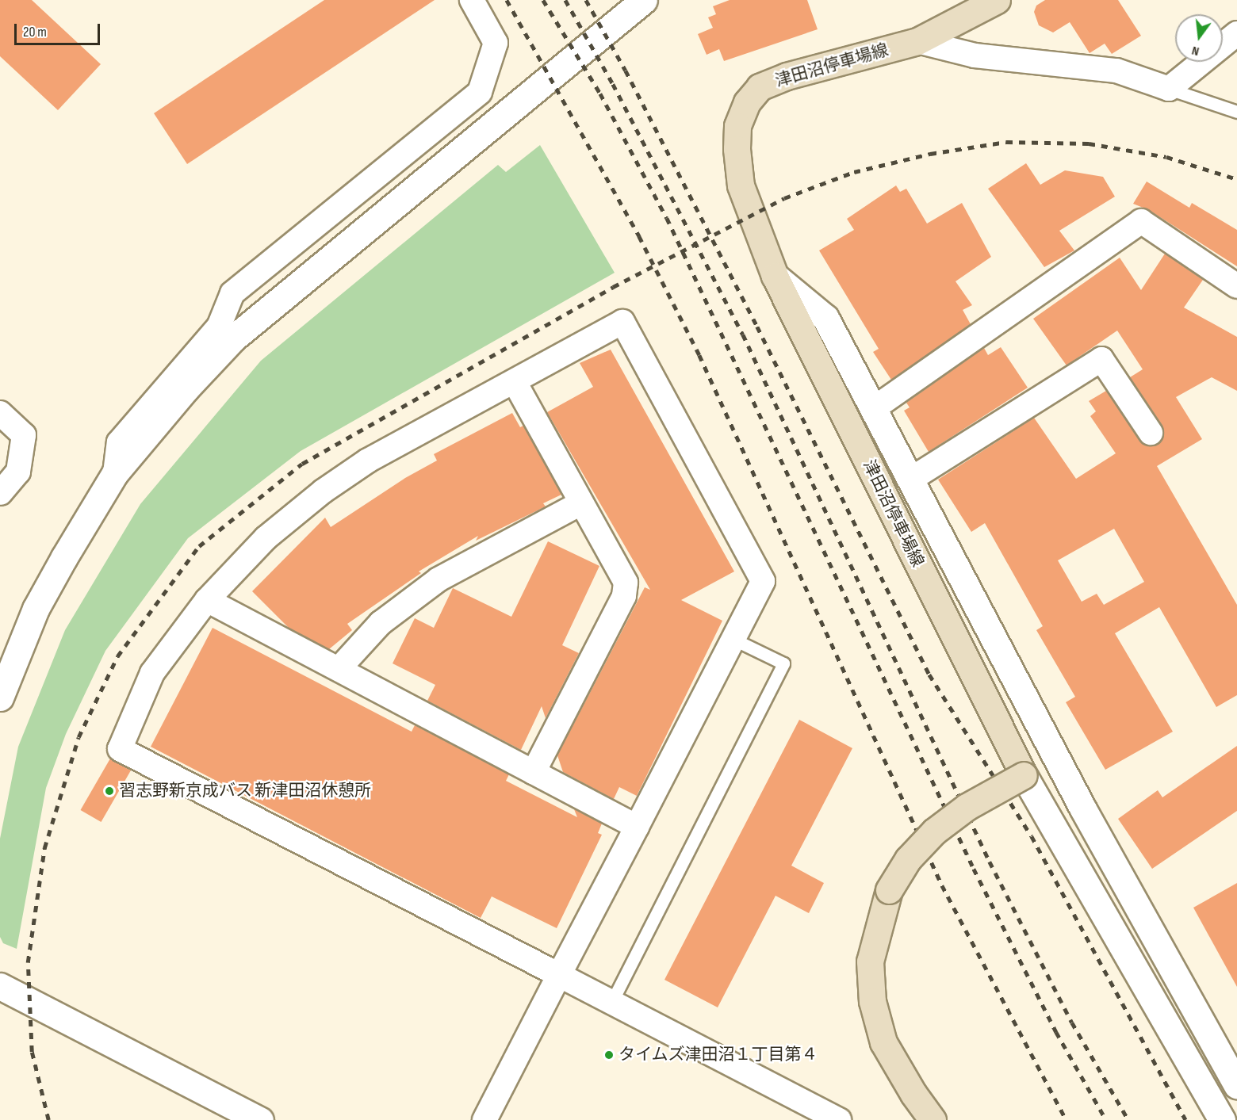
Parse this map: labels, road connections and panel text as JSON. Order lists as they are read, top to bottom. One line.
{"streets":{"main road":["津田沼停車場線"]},"places":["習志野新京成バス 新津田沼休憩所","タイムズ津田沼１丁目第４"],"scale_bar":"20 m","north":"bottom"}
